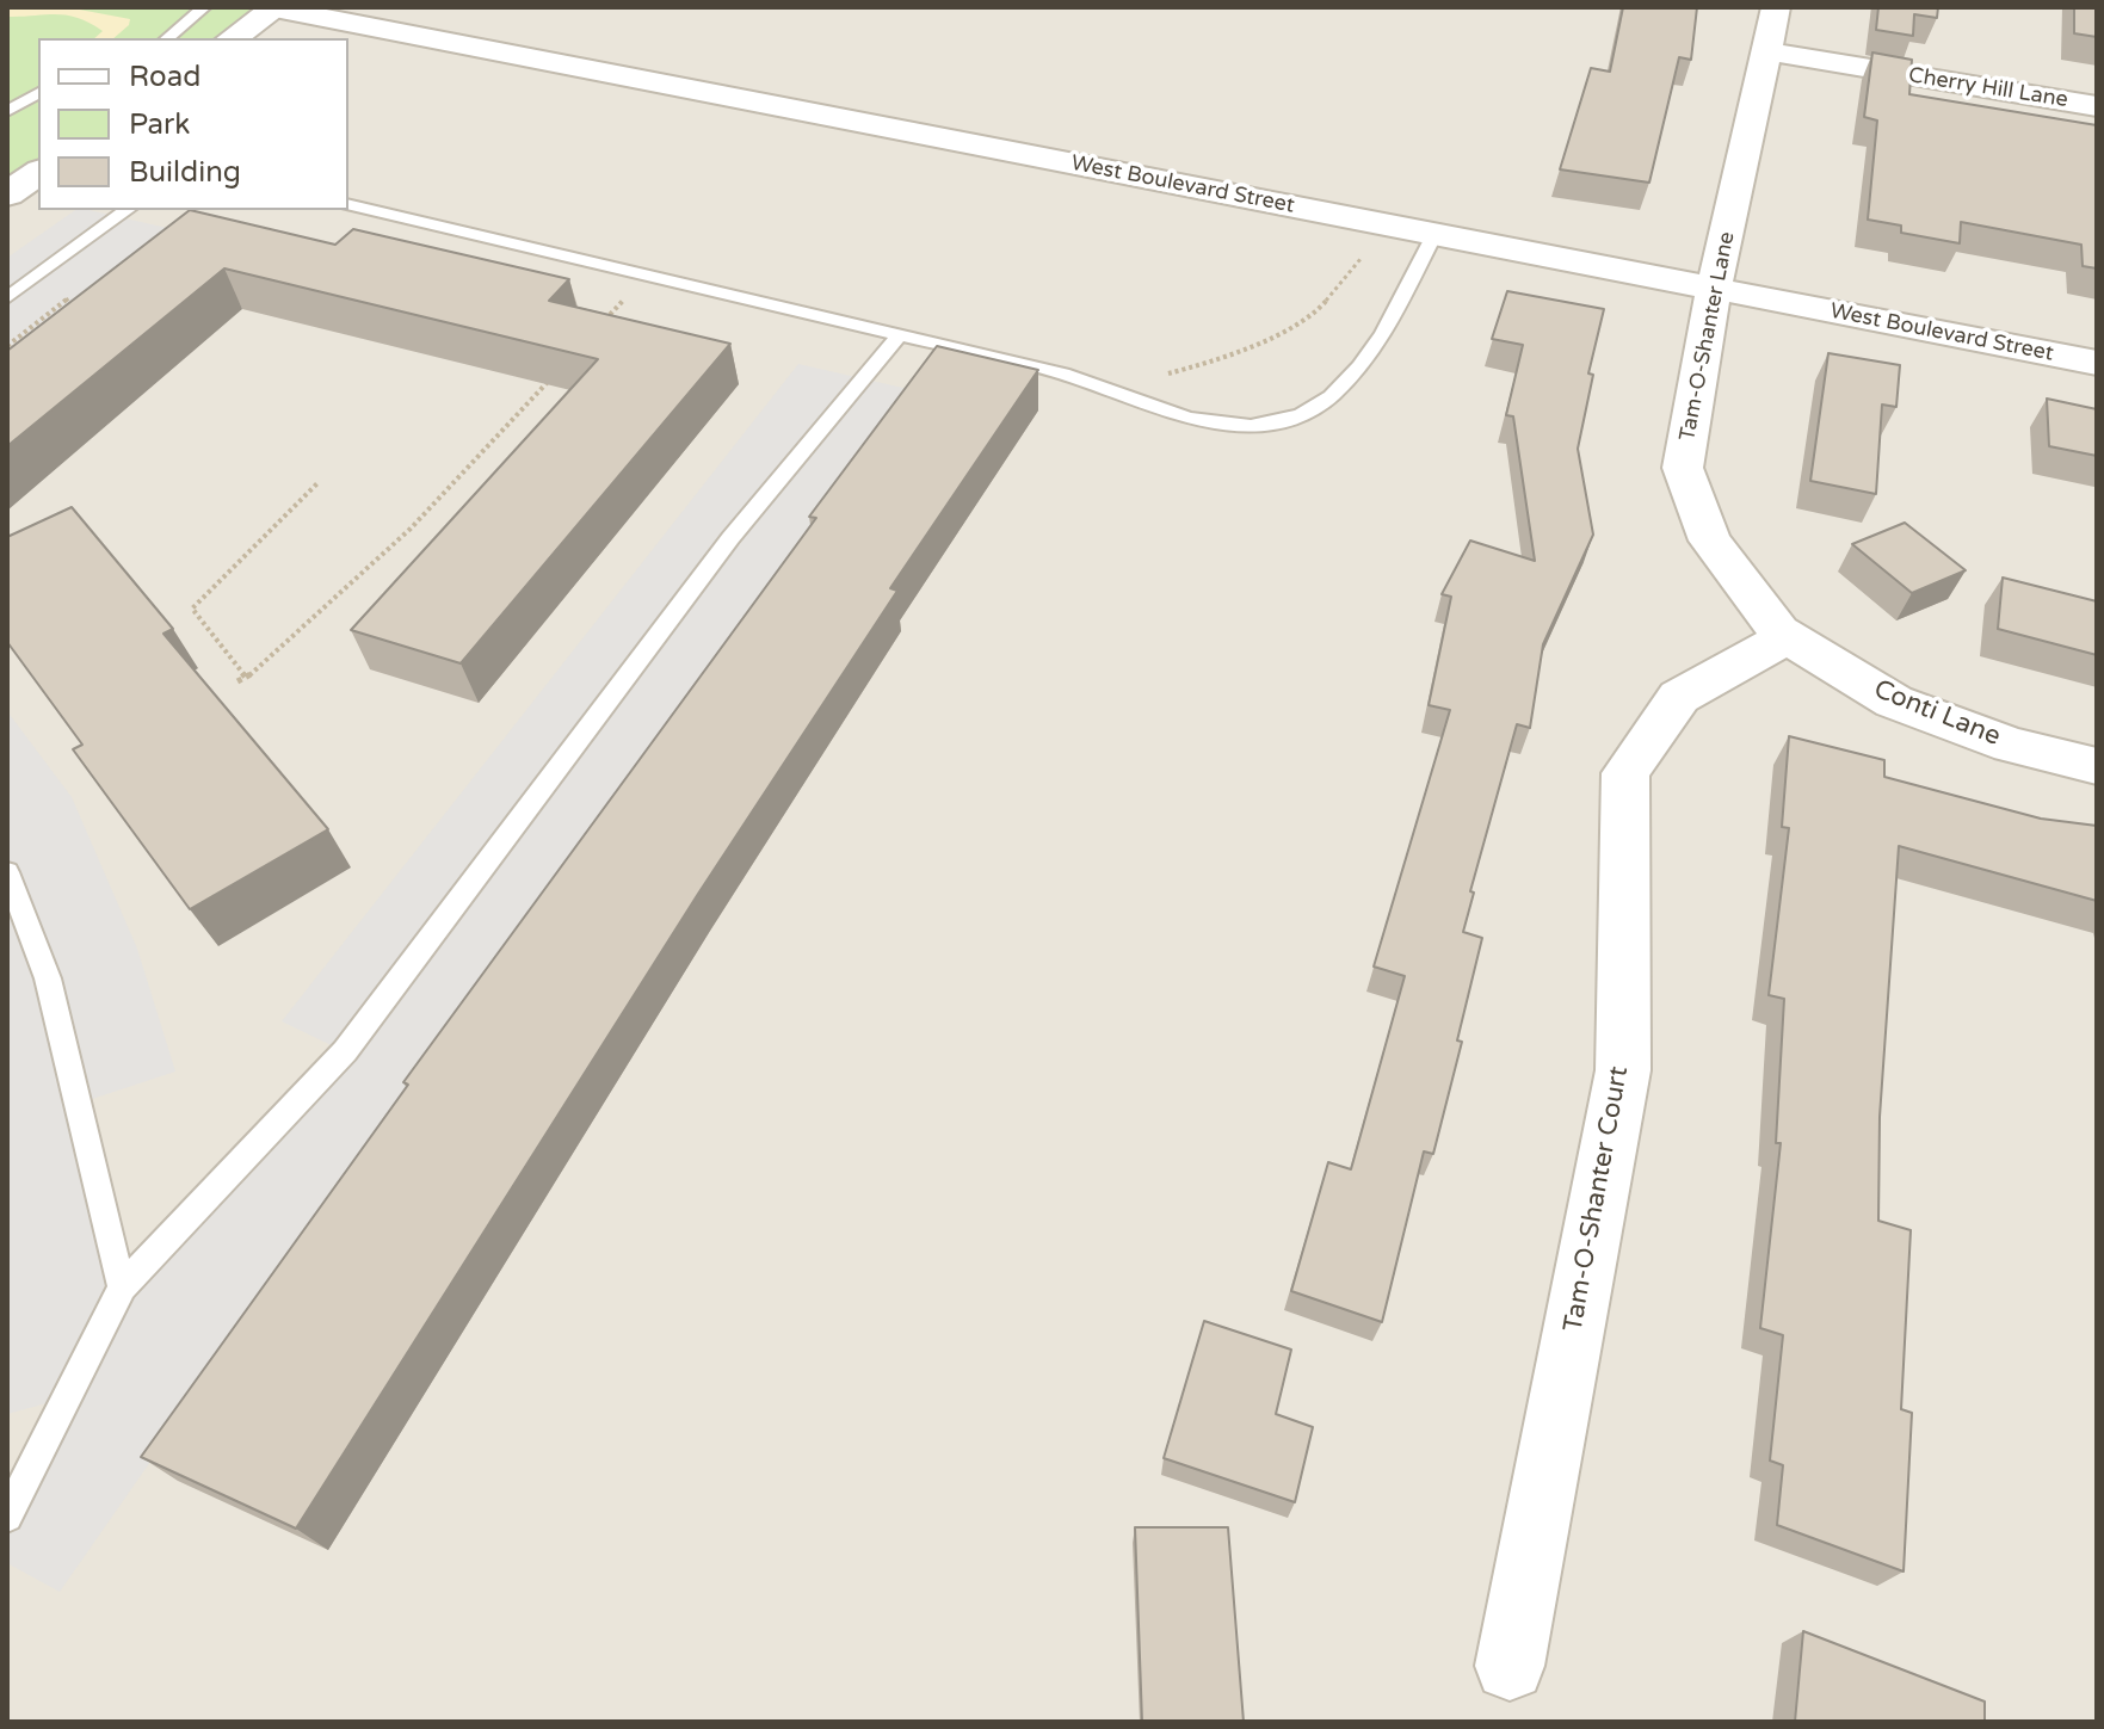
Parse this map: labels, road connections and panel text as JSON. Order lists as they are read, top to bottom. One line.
{"streets":{"street":["Cherry Hill Lane","West Boulevard Street","Tam-O-Shanter Lane","Conti Lane","Tam-O-Shanter Court"]},"crossings":[["Cherry Hill Lane","Tam-O-Shanter Lane"],["West Boulevard Street","Tam-O-Shanter Lane"],["Tam-O-Shanter Lane","Conti Lane"],["Tam-O-Shanter Lane","Tam-O-Shanter Court"],["Conti Lane","Tam-O-Shanter Court"]],"legend":["Road","Park","Building"]}
